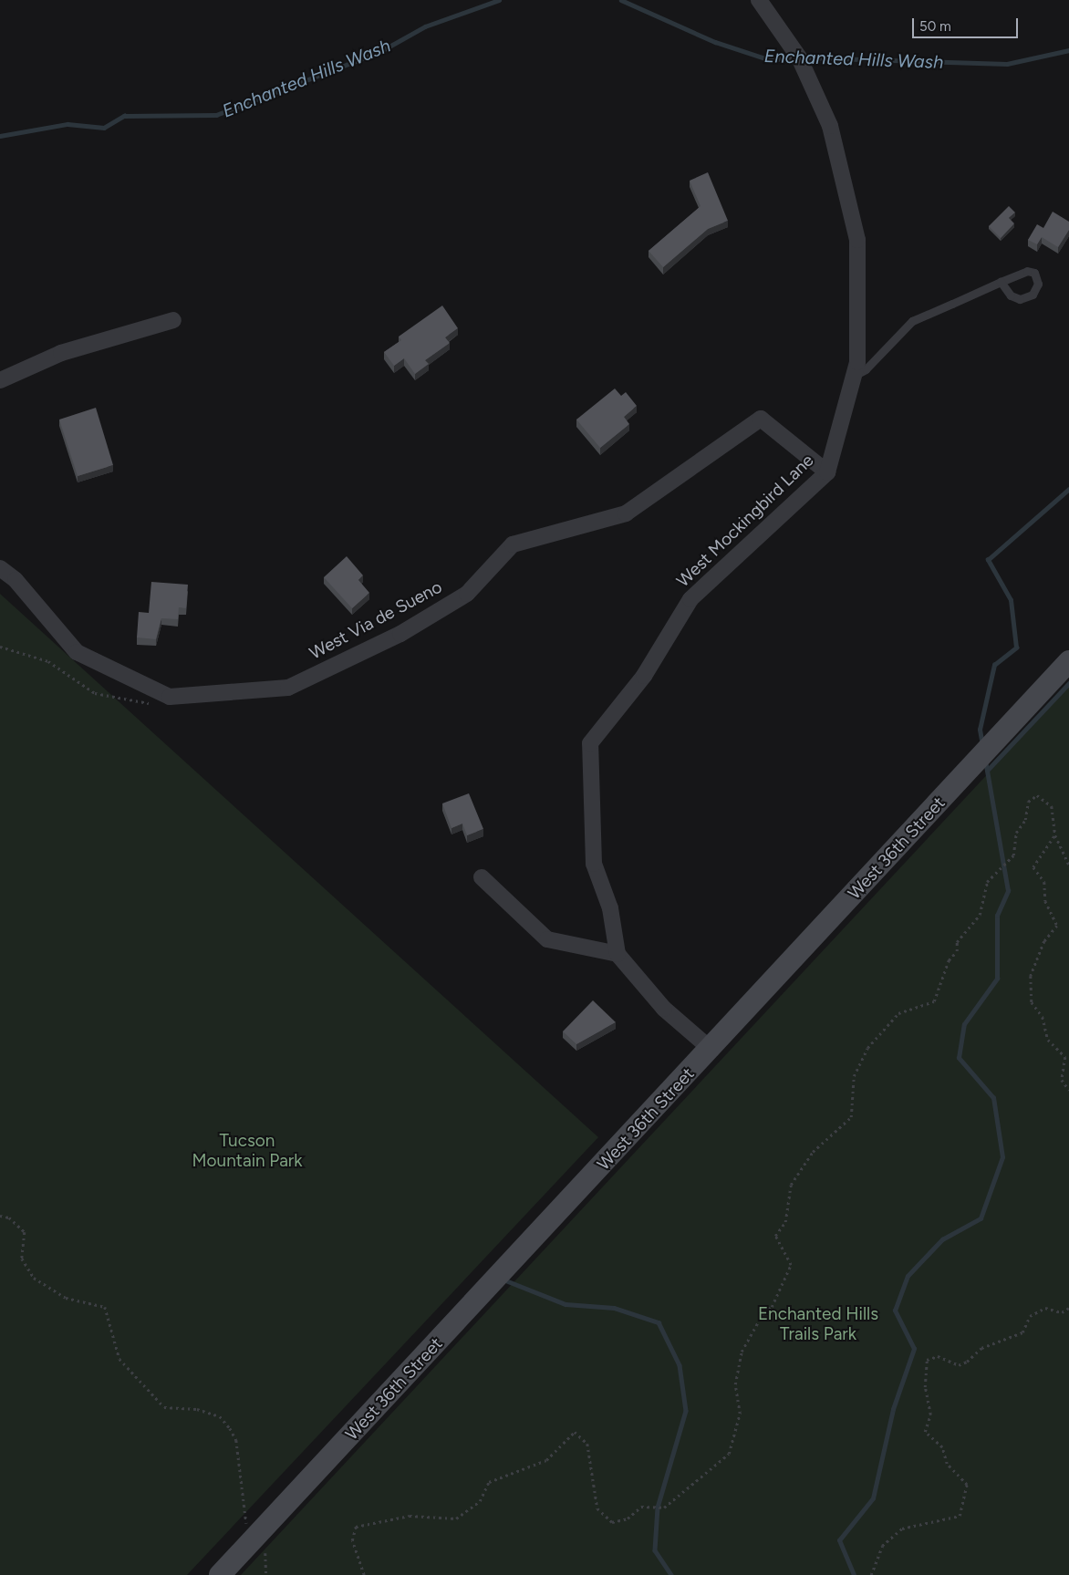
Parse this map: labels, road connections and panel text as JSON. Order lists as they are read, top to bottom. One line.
{"streets":{"street":["West Mockingbird Lane","West Via de Sueno","West 36th Street"]},"crossings":[["West Mockingbird Lane","West Via de Sueno"]],"water":["Enchanted Hills Wash"],"parks":["Tucson Mountain Park","Enchanted Hills Trails Park"],"scale_bar":"50 m"}
